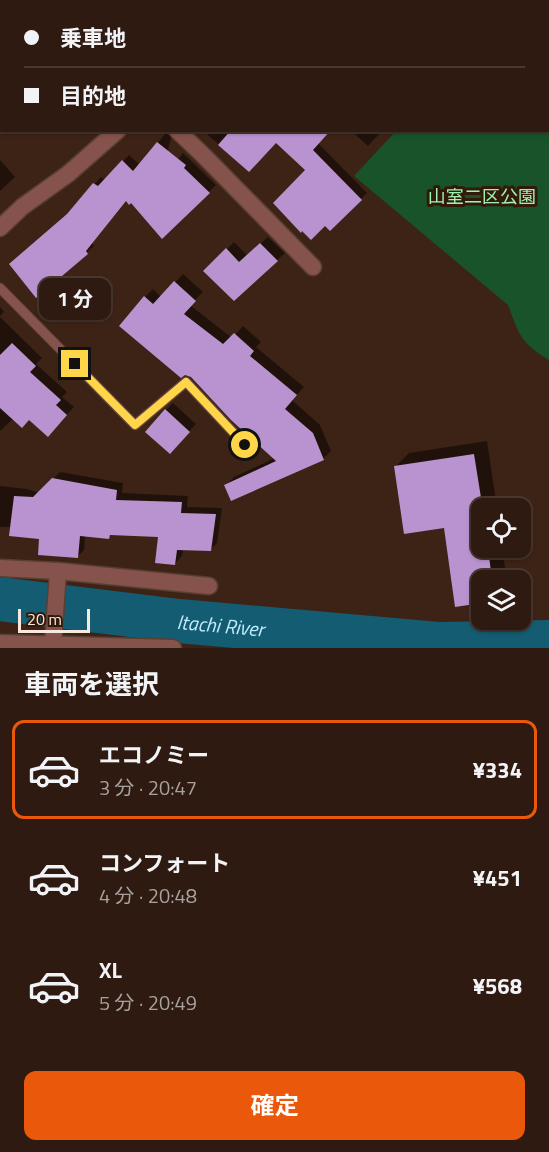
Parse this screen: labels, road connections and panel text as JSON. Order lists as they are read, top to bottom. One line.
{"water":["Itachi River"],"parks":["山室二区公園"],"scale_bar":"20 m","page":{"banner":["乗車地","目的地"],"bubble":"1 分","scale":"20 m","heading":"車両を選択","list":[{"name":"エコノミー","note":"3 分 · 20:47","value":"¥334"},{"name":"コンフォート","note":"4 分 · 20:48","value":"¥451"},{"name":"XL","note":"5 分 · 20:49","value":"¥568"}],"buttons":"確定"}}
